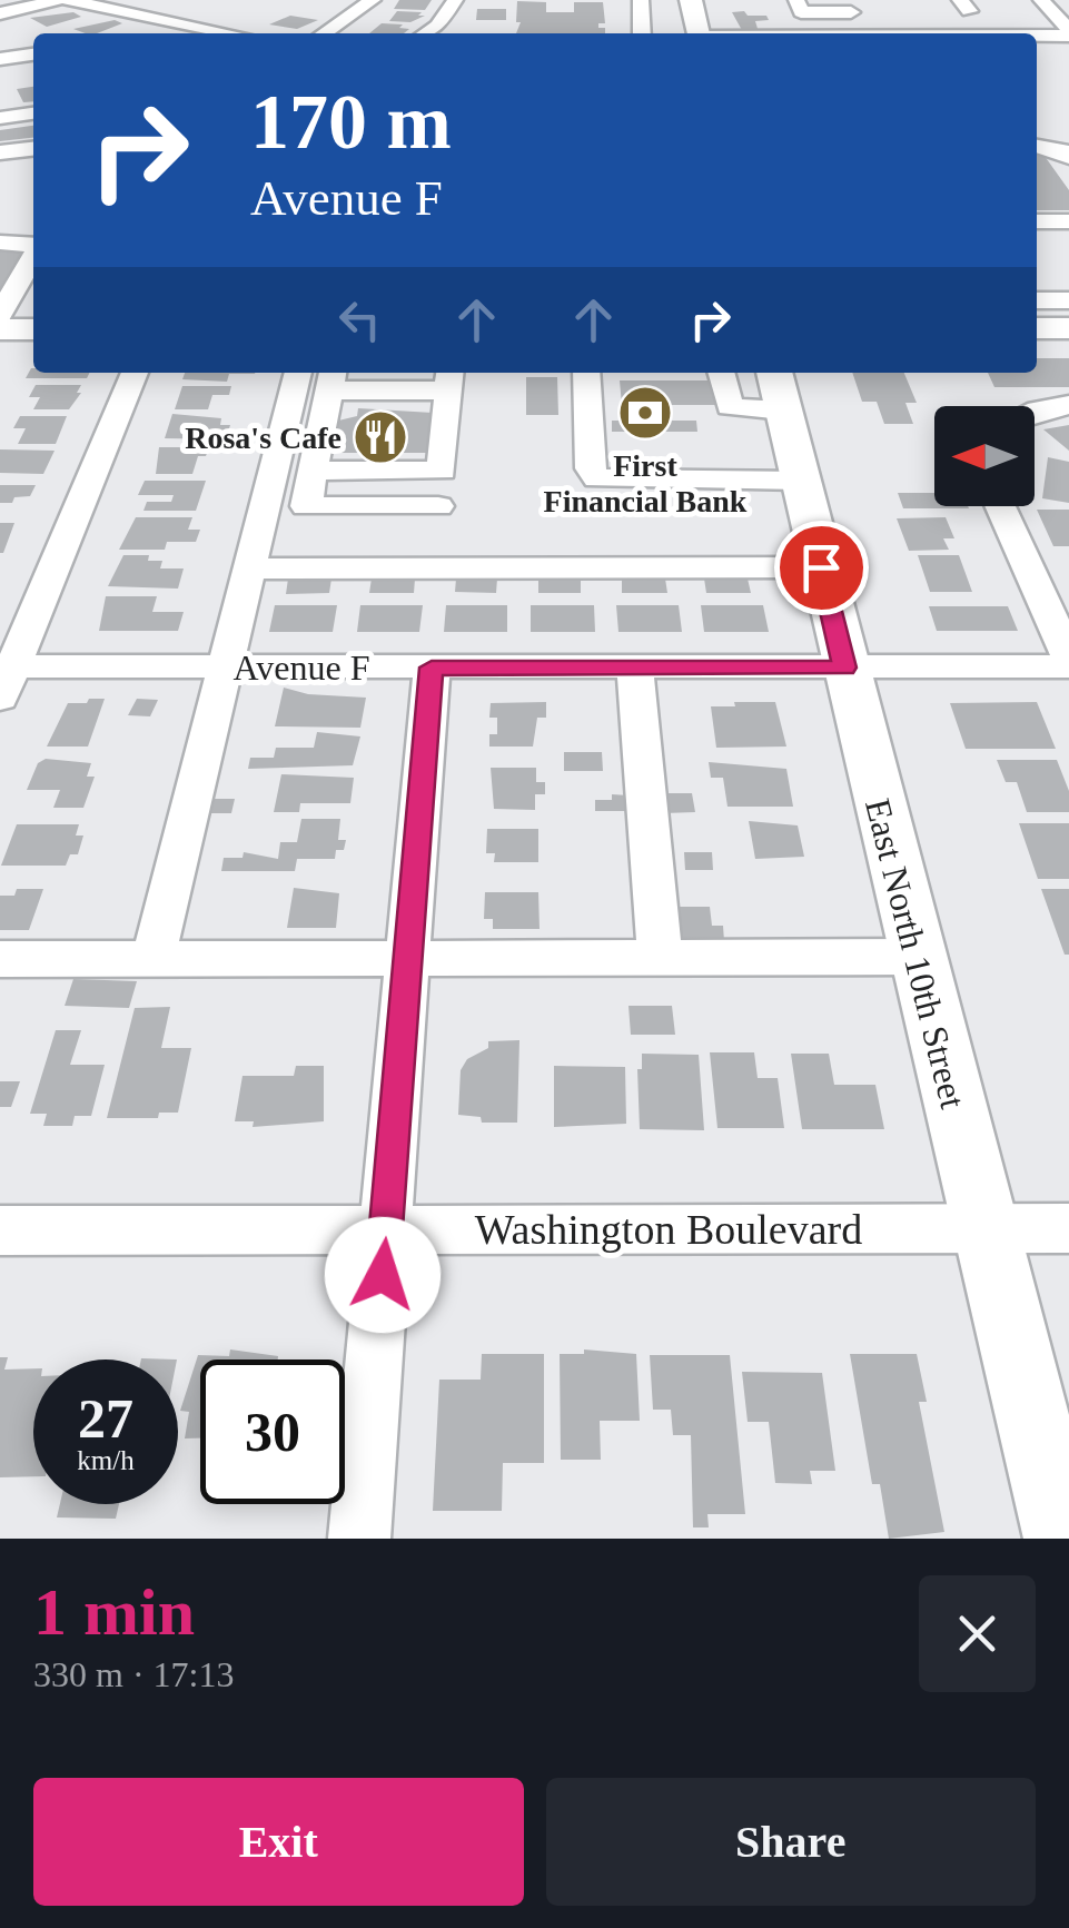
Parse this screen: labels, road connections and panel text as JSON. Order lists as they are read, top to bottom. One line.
{"streets":{"main road":["East North 10th Street"],"street":["Avenue F","Washington Boulevard"]},"crossings":[["Avenue F","East North 10th Street"],["East North 10th Street","Washington Boulevard"]],"places":{"bank":["First Financial Bank"],"restaurant":["Rosa's Cafe"]},"north":"left","page":{"turn":["170 m","Avenue F"],"speed":"27 km/h","limit":"30","heading":["1 min","330 m · 17:13"],"buttons":["Exit","Share"]}}
